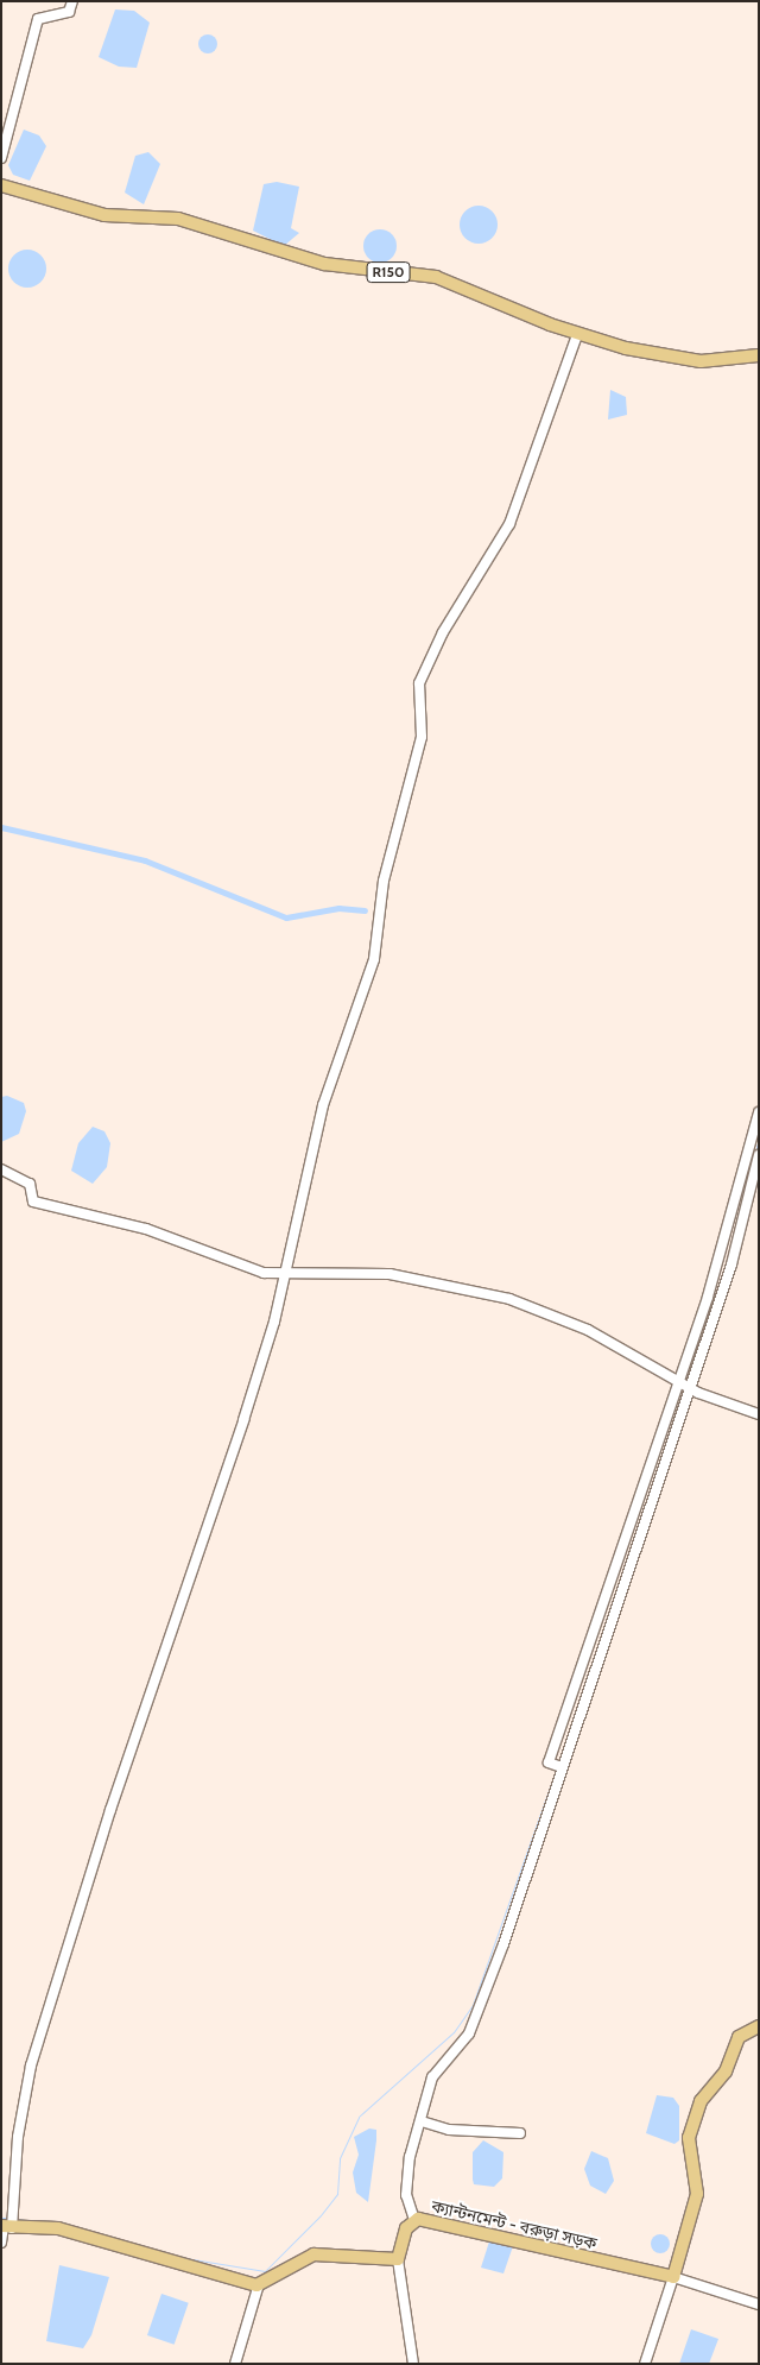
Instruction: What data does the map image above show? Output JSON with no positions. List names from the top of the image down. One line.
{"streets":{"main road":["R150","ক্যান্টনমেন্ট - বরুড়া সড়ক"]}}
